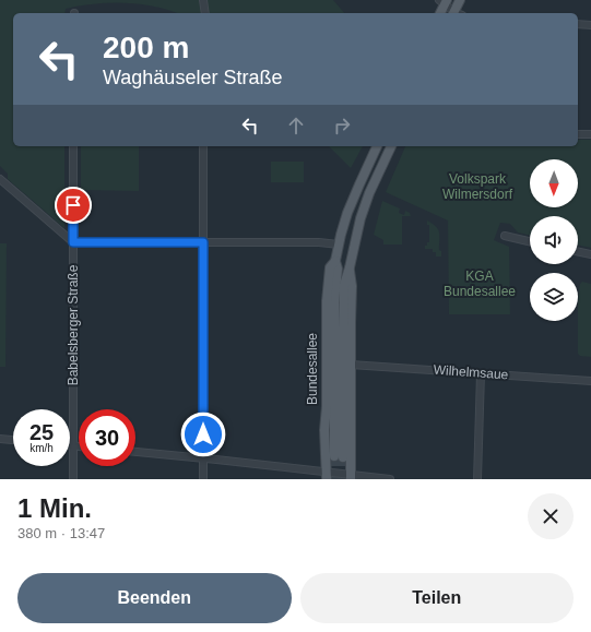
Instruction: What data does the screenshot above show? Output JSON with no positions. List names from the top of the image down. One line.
{"streets":{"main road":["Bundesallee"],"street":["Babelsberger Straße","Wilhelmsaue"]},"crossings":[["Bundesallee","Wilhelmsaue"]],"parks":["Volkspark Wilmersdorf","KGA Bundesallee"],"north":"bottom","page":{"turn":["200 m","Waghäuseler Straße"],"speed":"25 km/h","limit":"30","heading":["1 Min.","380 m · 13:47"],"buttons":["Beenden","Teilen"]}}
